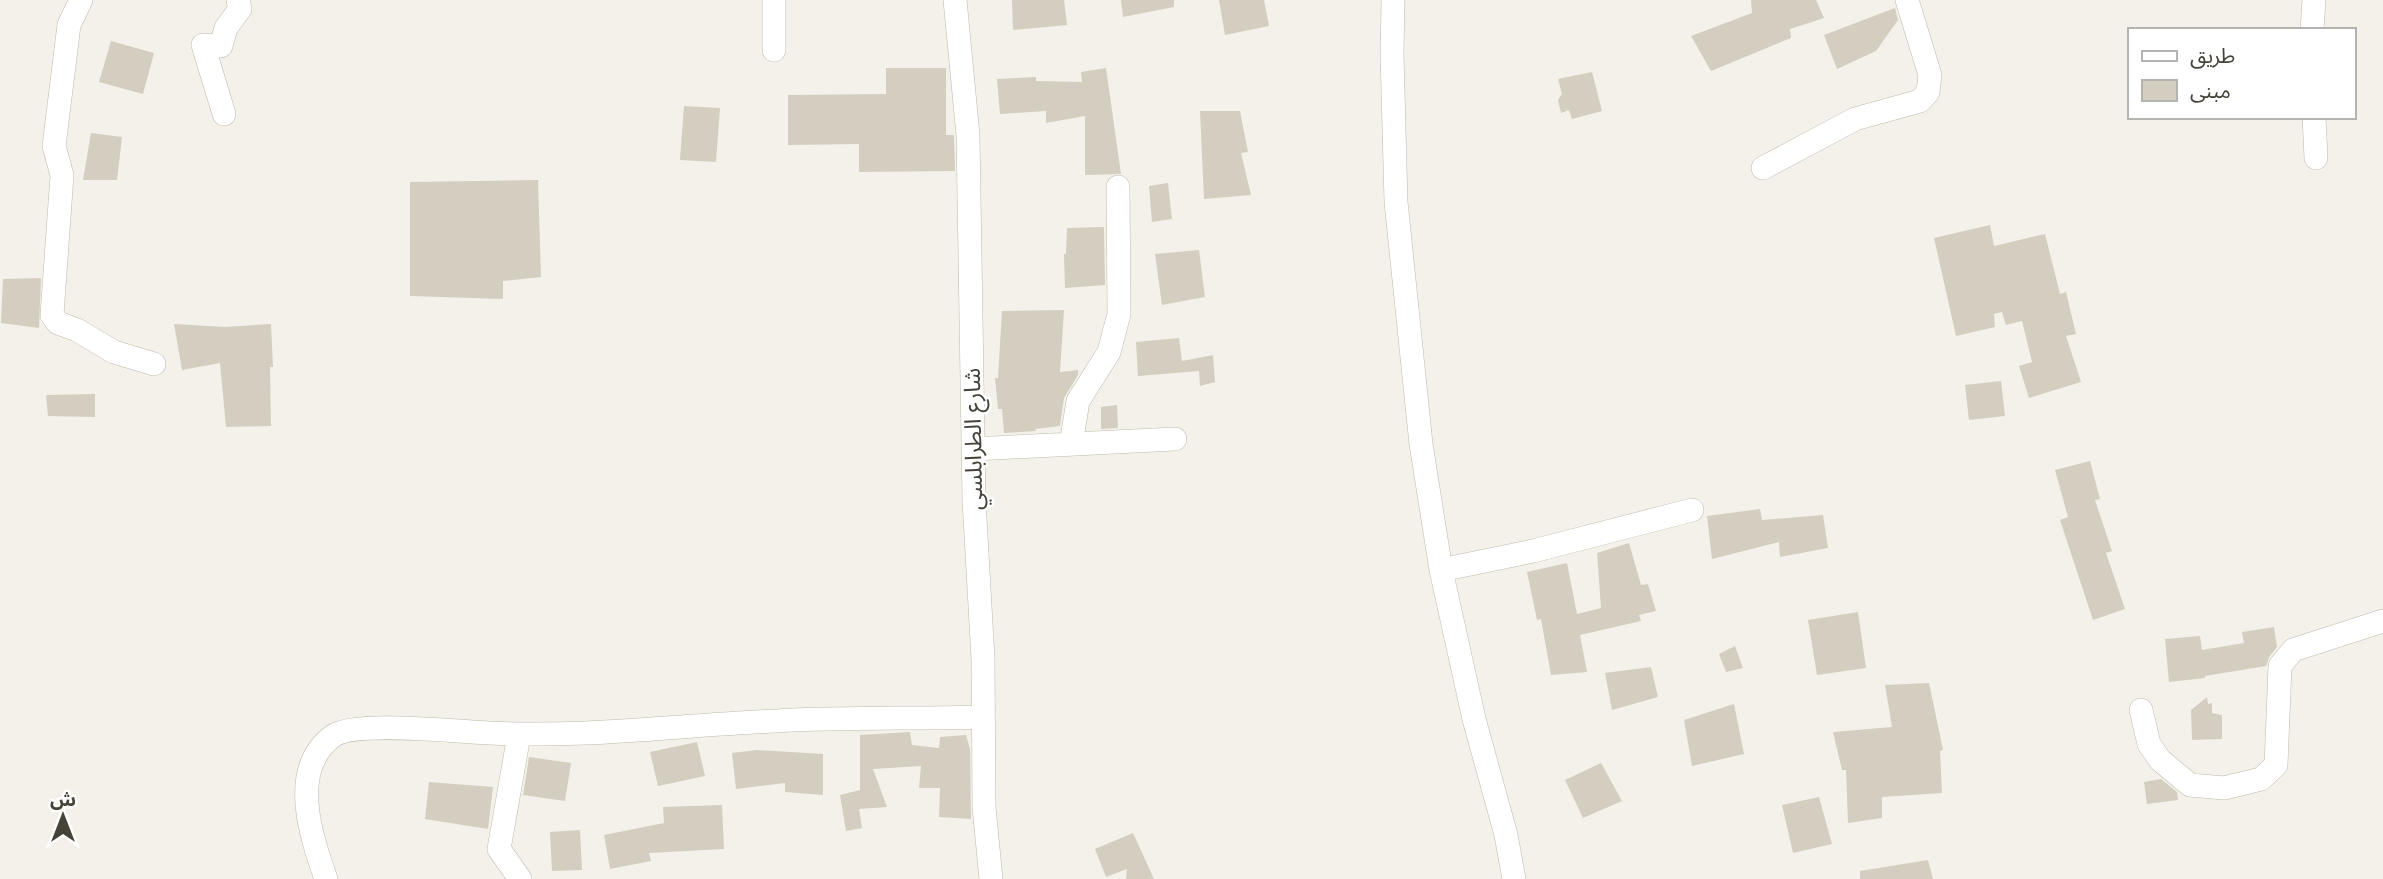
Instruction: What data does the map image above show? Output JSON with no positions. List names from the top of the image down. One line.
{"streets":{"street":["شارع الطرابلسي"]},"legend":["طريق","مبنى"],"north":"top"}
